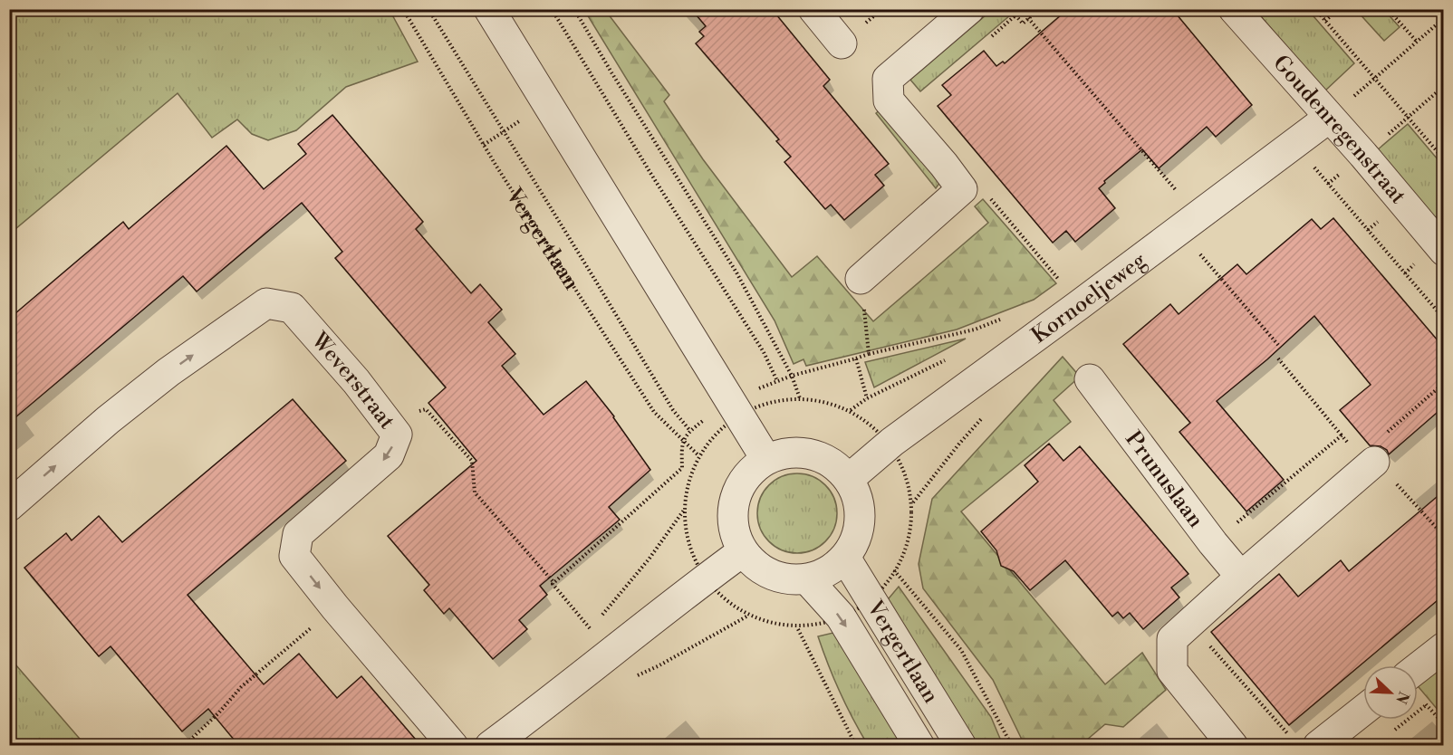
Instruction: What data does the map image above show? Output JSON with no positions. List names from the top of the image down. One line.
{"streets":{"street":["Goudenregenstraat","Vergertlaan","Kornoeljeweg","Weverstraat","Prunuslaan"]},"crossings":[["Goudenregenstraat","Kornoeljeweg"],["Vergertlaan","Kornoeljeweg"]],"north":"bottom right"}
